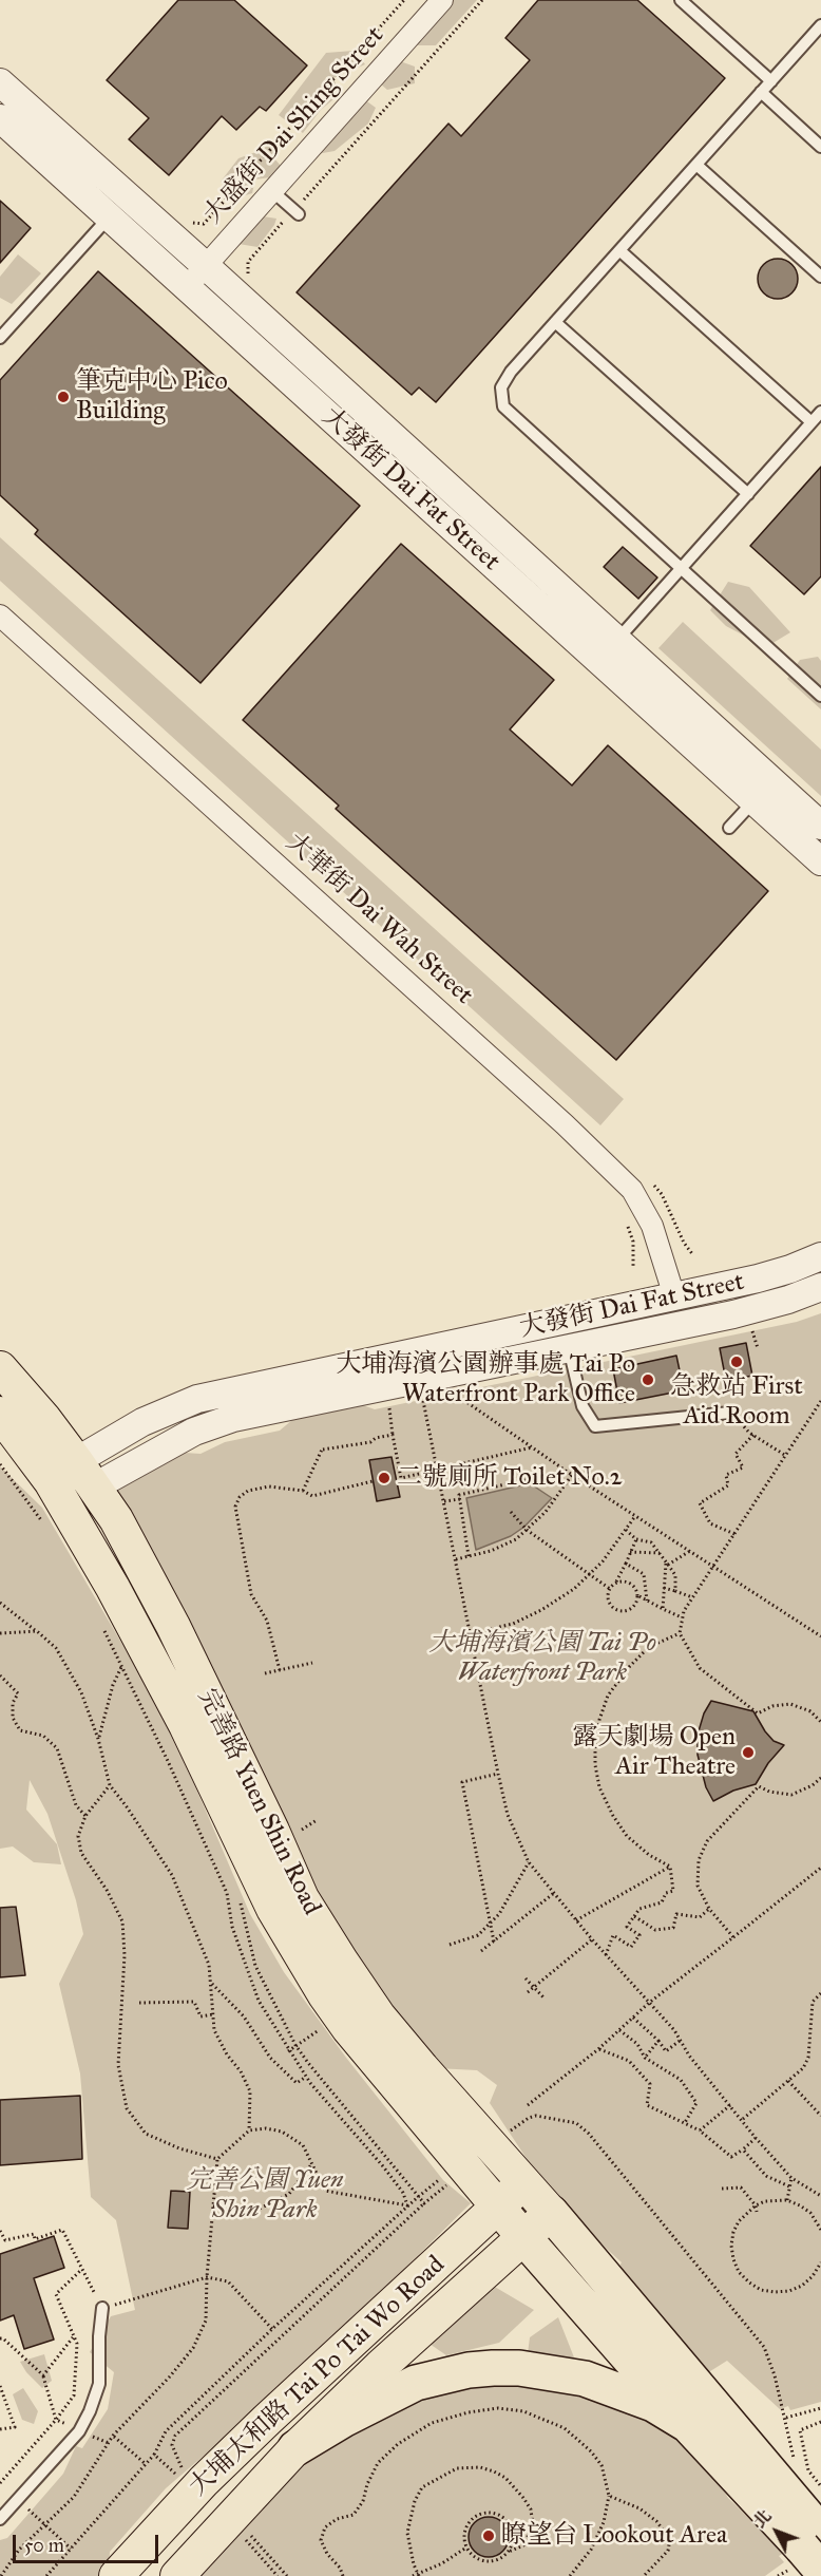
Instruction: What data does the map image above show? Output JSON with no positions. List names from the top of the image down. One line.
{"streets":{"main road":["完善路 Yuen Shin Road","大埔太和路 Tai Po Tai Wo Road"],"street":["大盛街 Dai Shing Street","大發街 Dai Fat Street","大華街 Dai Wah Street"]},"crossings":[["大盛街 Dai Shing Street","大發街 Dai Fat Street"],["大發街 Dai Fat Street","大華街 Dai Wah Street"],["大發街 Dai Fat Street","完善路 Yuen Shin Road"],["完善路 Yuen Shin Road","大埔太和路 Tai Po Tai Wo Road"]],"parks":["大埔海濱公園 Tai Po Waterfront Park","完善公園 Yuen Shin Park"],"places":["筆克中心 Pico Building","急救站 First Aid Room","大埔海濱公園辦事處 Tai Po Waterfront Park Office","二號廁所 Toilet No.2","露天劇場 Open Air Theatre","瞭望台 Lookout Area"],"scale_bar":"50 m","north":"top left"}
